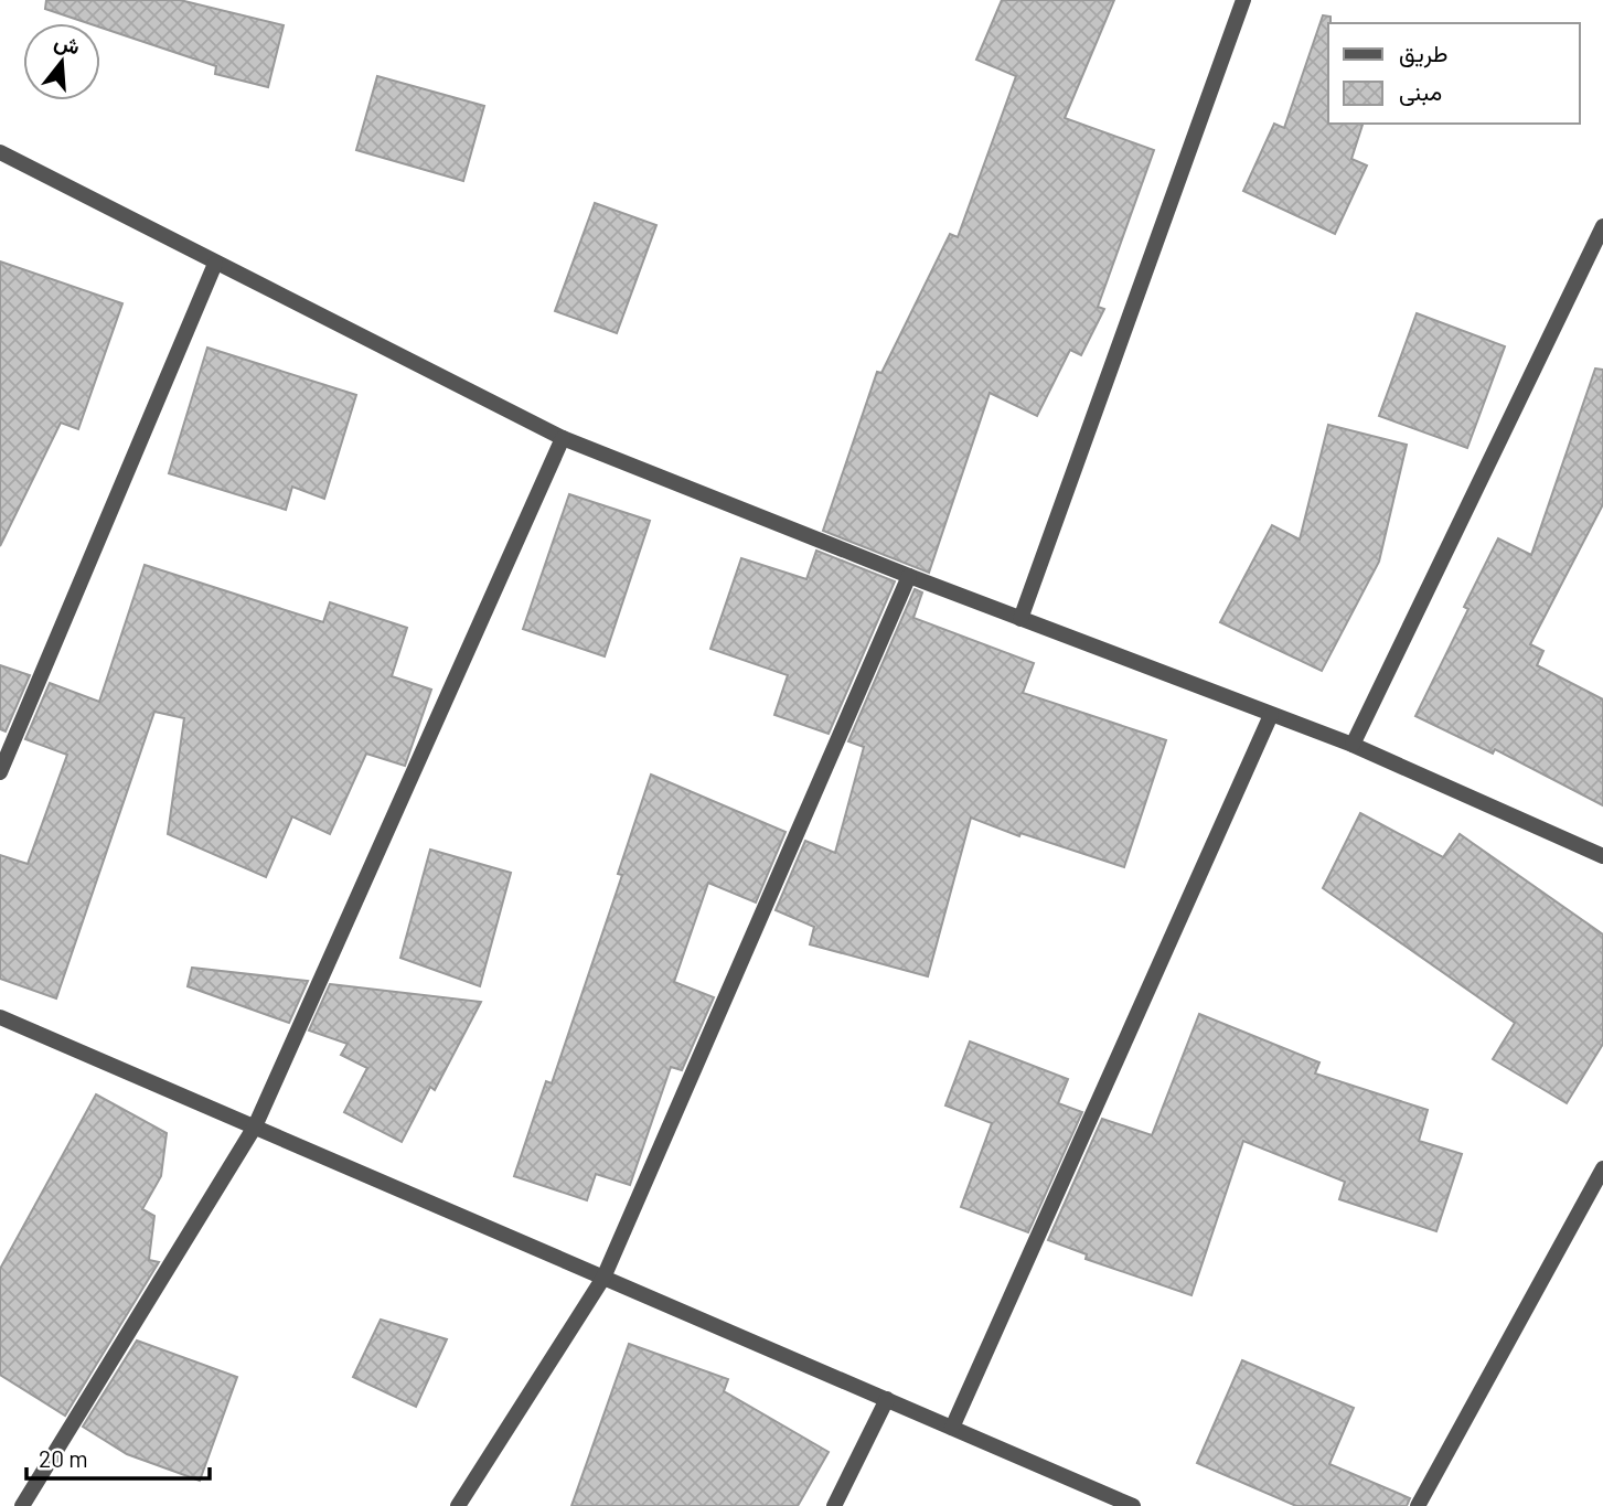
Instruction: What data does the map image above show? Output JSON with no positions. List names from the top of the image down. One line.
{"legend":["طريق","مبنى"],"scale_bar":"20 m","north":"top"}
